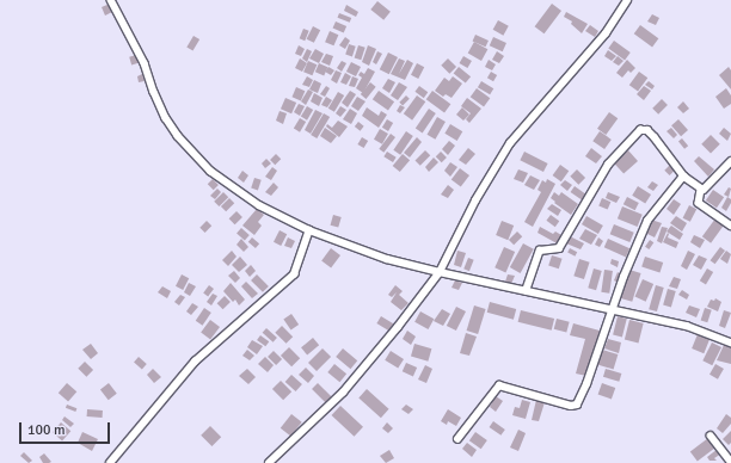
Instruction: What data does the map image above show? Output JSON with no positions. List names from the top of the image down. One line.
{"scale_bar":"100 m"}
